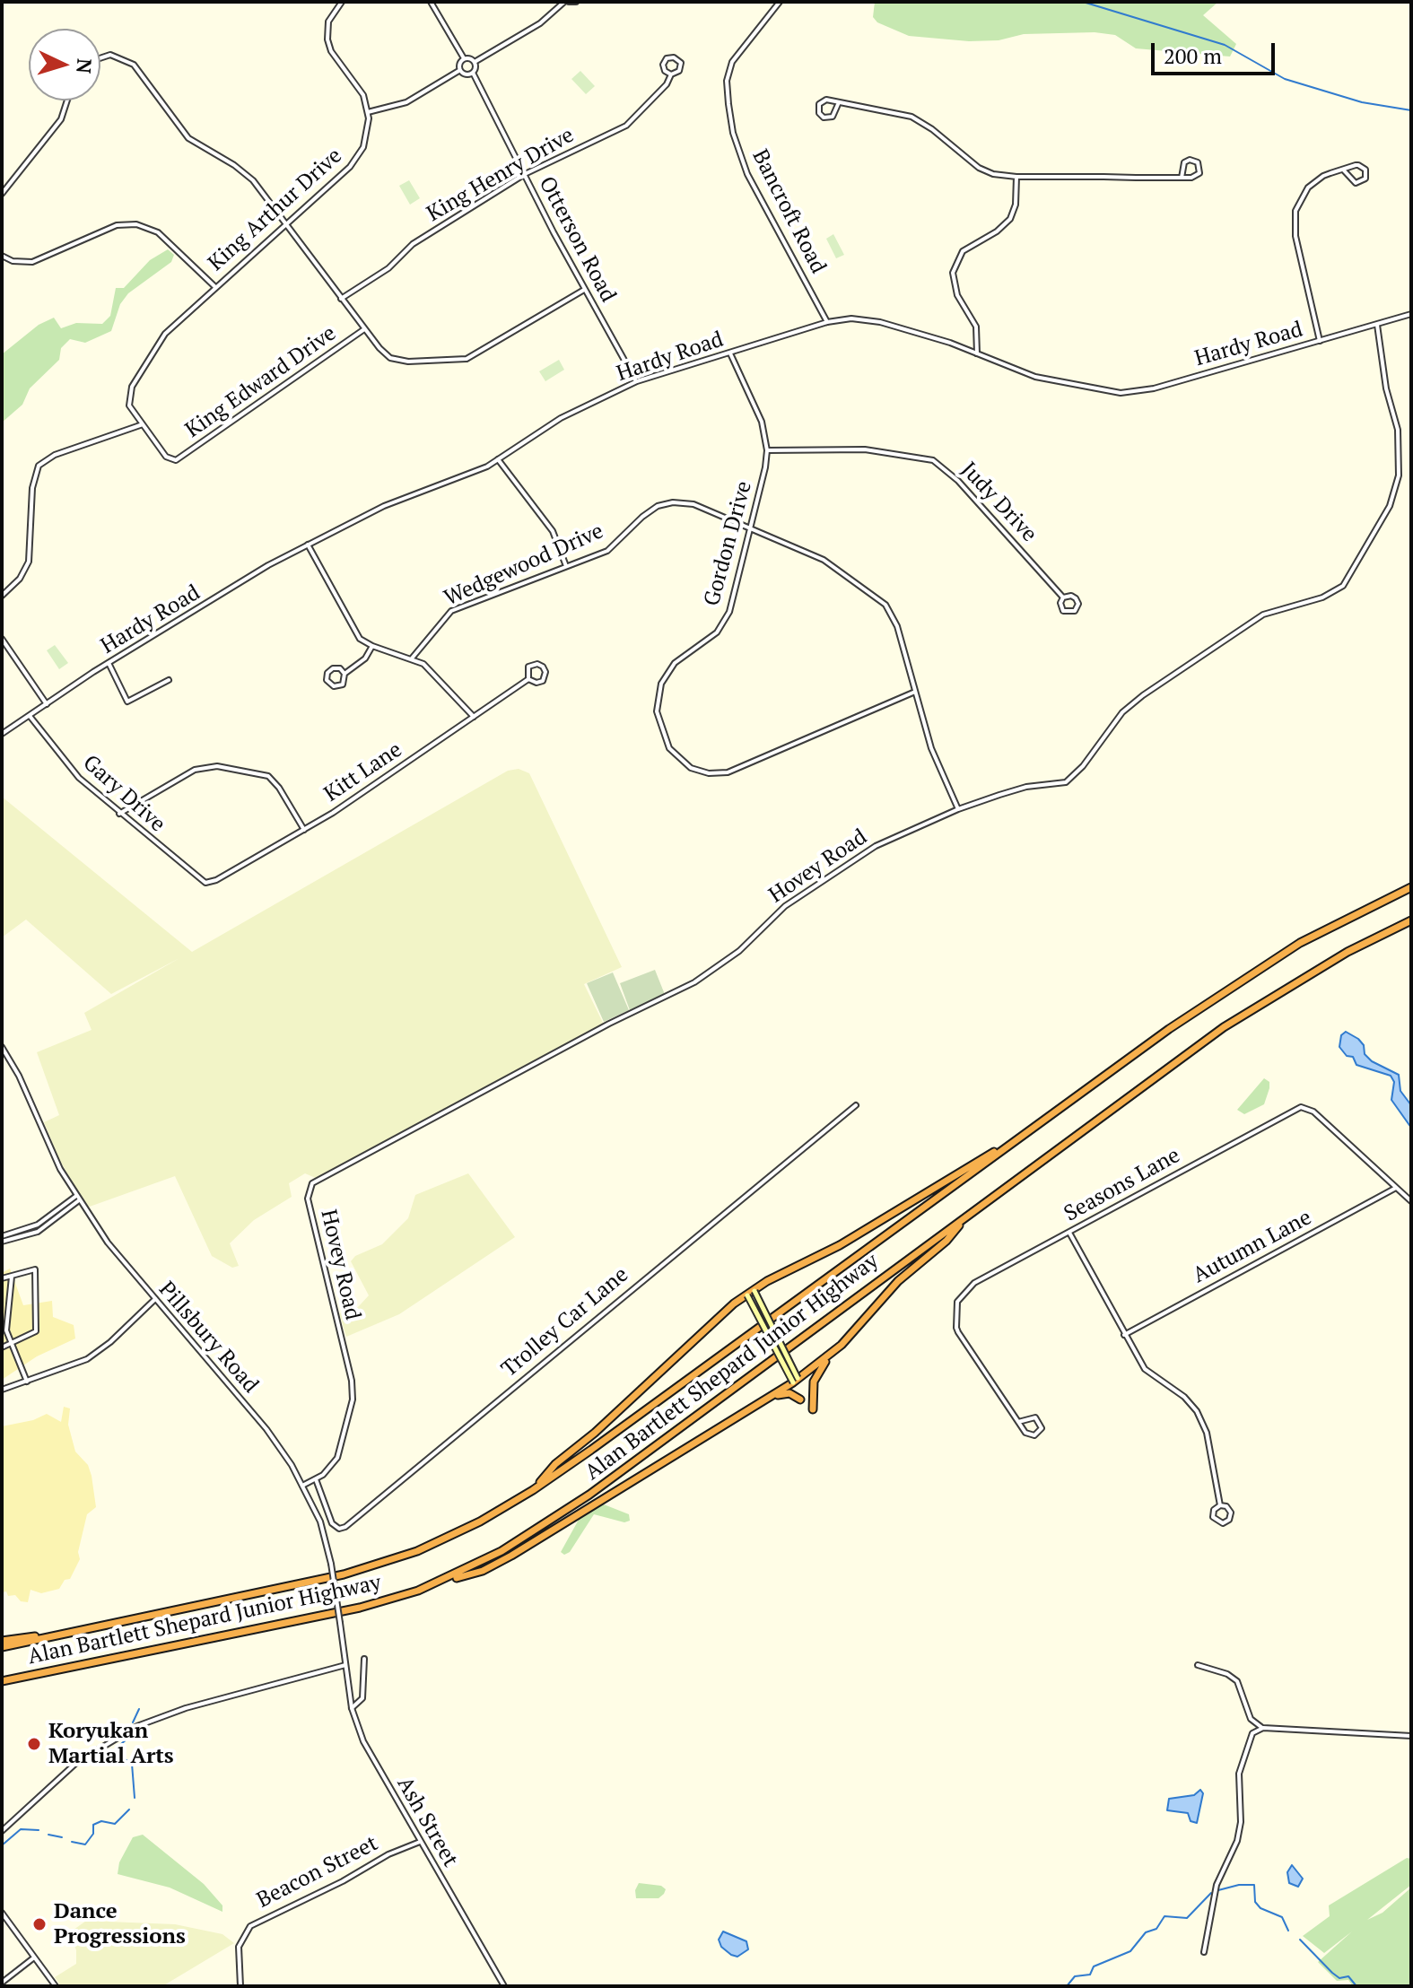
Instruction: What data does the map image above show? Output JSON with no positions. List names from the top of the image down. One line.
{"streets":{"highway":["Alan Bartlett Shepard Junior Highway"],"street":["King Henry Drive","King Arthur Drive","Bancroft Road","Otterson Road","Hardy Road","King Edward Drive","Judy Drive","Gordon Drive","Wedgewood Drive","Kitt Lane","Gary Drive","Hovey Road","Seasons Lane","Autumn Lane","Trolley Car Lane","Pillsbury Road","Ash Street","Beacon Street"]},"crossings":[["King Henry Drive","Otterson Road"],["King Arthur Drive","King Edward Drive"],["Bancroft Road","Hardy Road"],["Otterson Road","Hardy Road"],["Hardy Road","Gordon Drive"],["Hardy Road","Gary Drive"],["Hardy Road","Hovey Road"],["Judy Drive","Gordon Drive"],["Gordon Drive","Wedgewood Drive"],["Wedgewood Drive","Hovey Road"],["Kitt Lane","Gary Drive"],["Hovey Road","Trolley Car Lane"],["Hovey Road","Pillsbury Road"],["Seasons Lane","Autumn Lane"],["Pillsbury Road","Ash Street"],["Ash Street","Beacon Street"]],"places":["Koryukan Martial Arts","Dance Progressions"],"scale_bar":"200 m","north":"right"}
